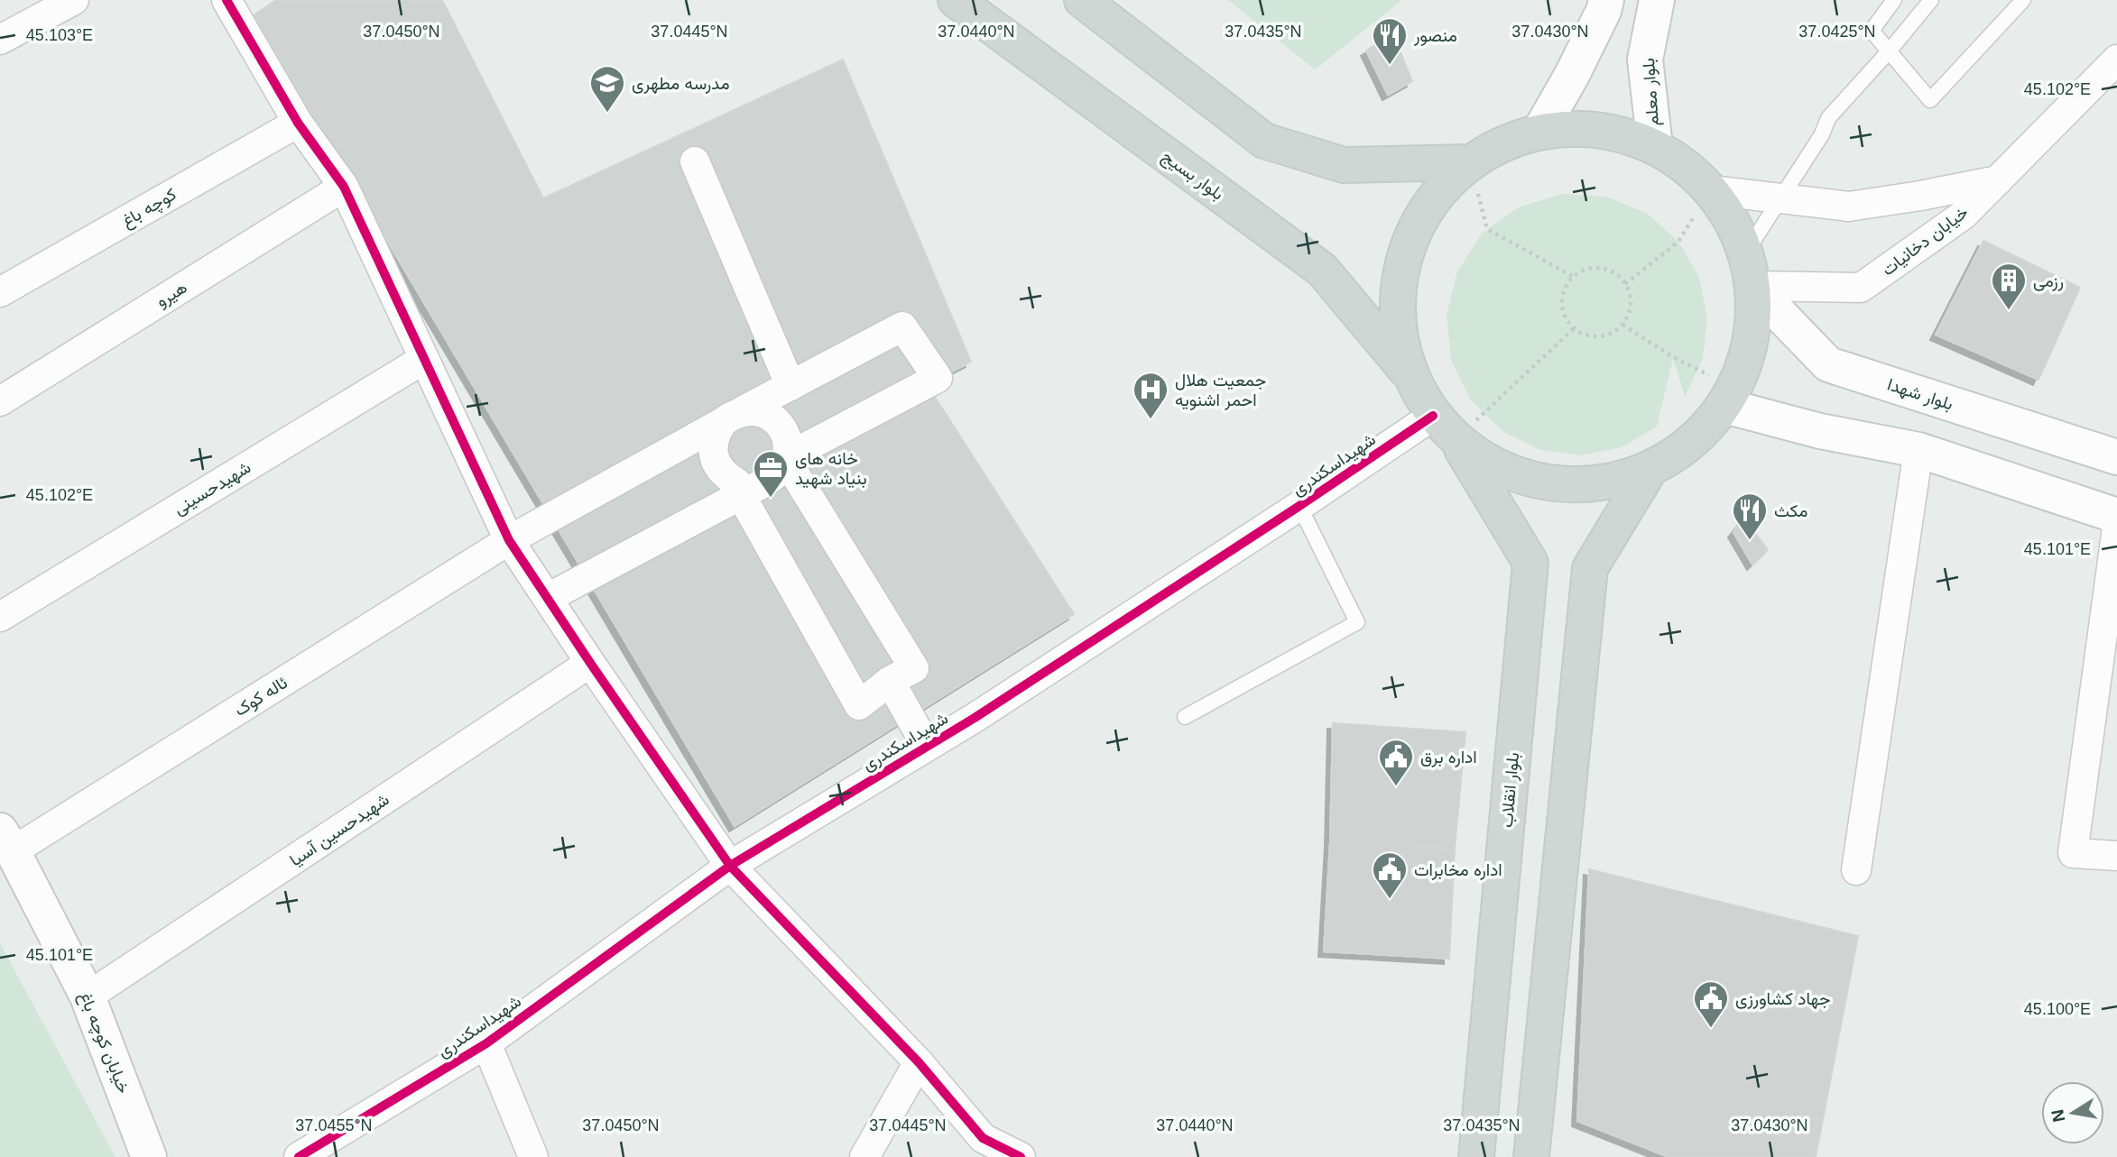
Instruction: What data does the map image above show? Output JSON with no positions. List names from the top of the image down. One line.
{"streets":{"main road":["بلوار معلم","بلوار بسیج","بلوار شهدا","بلوار انقلاب","خیابان کوچه باغ"],"street":["کوچه باغ","خیابان دخانیات","هیرو","شهیداسکندری","شهیدحسینی","ئاله کوک","شهیدحسین آسیا"]},"crossings":[["خیابان دخانیات","بلوار شهدا"],["ئاله کوک","خیابان کوچه باغ"],["شهیدحسین آسیا","خیابان کوچه باغ"]],"places":{"restaurant":["منصور","مکث"],"school or university":["مدرسه مطهری"],"building":["رزمی"],"hospital":["جمعیت هلال احمر اشنویه"],"office":["خانه های بنیاد شهید"],"public building":["اداره برق","اداره مخابرات","جهاد کشاورزی"]},"north":"left","coordinates":["37.0450°N","37.0445°N","37.0440°N","37.0435°N","37.0430°N","37.0425°N","45.103°E","45.102°E","45.101°E","45.100°E","37.0455°N"]}
